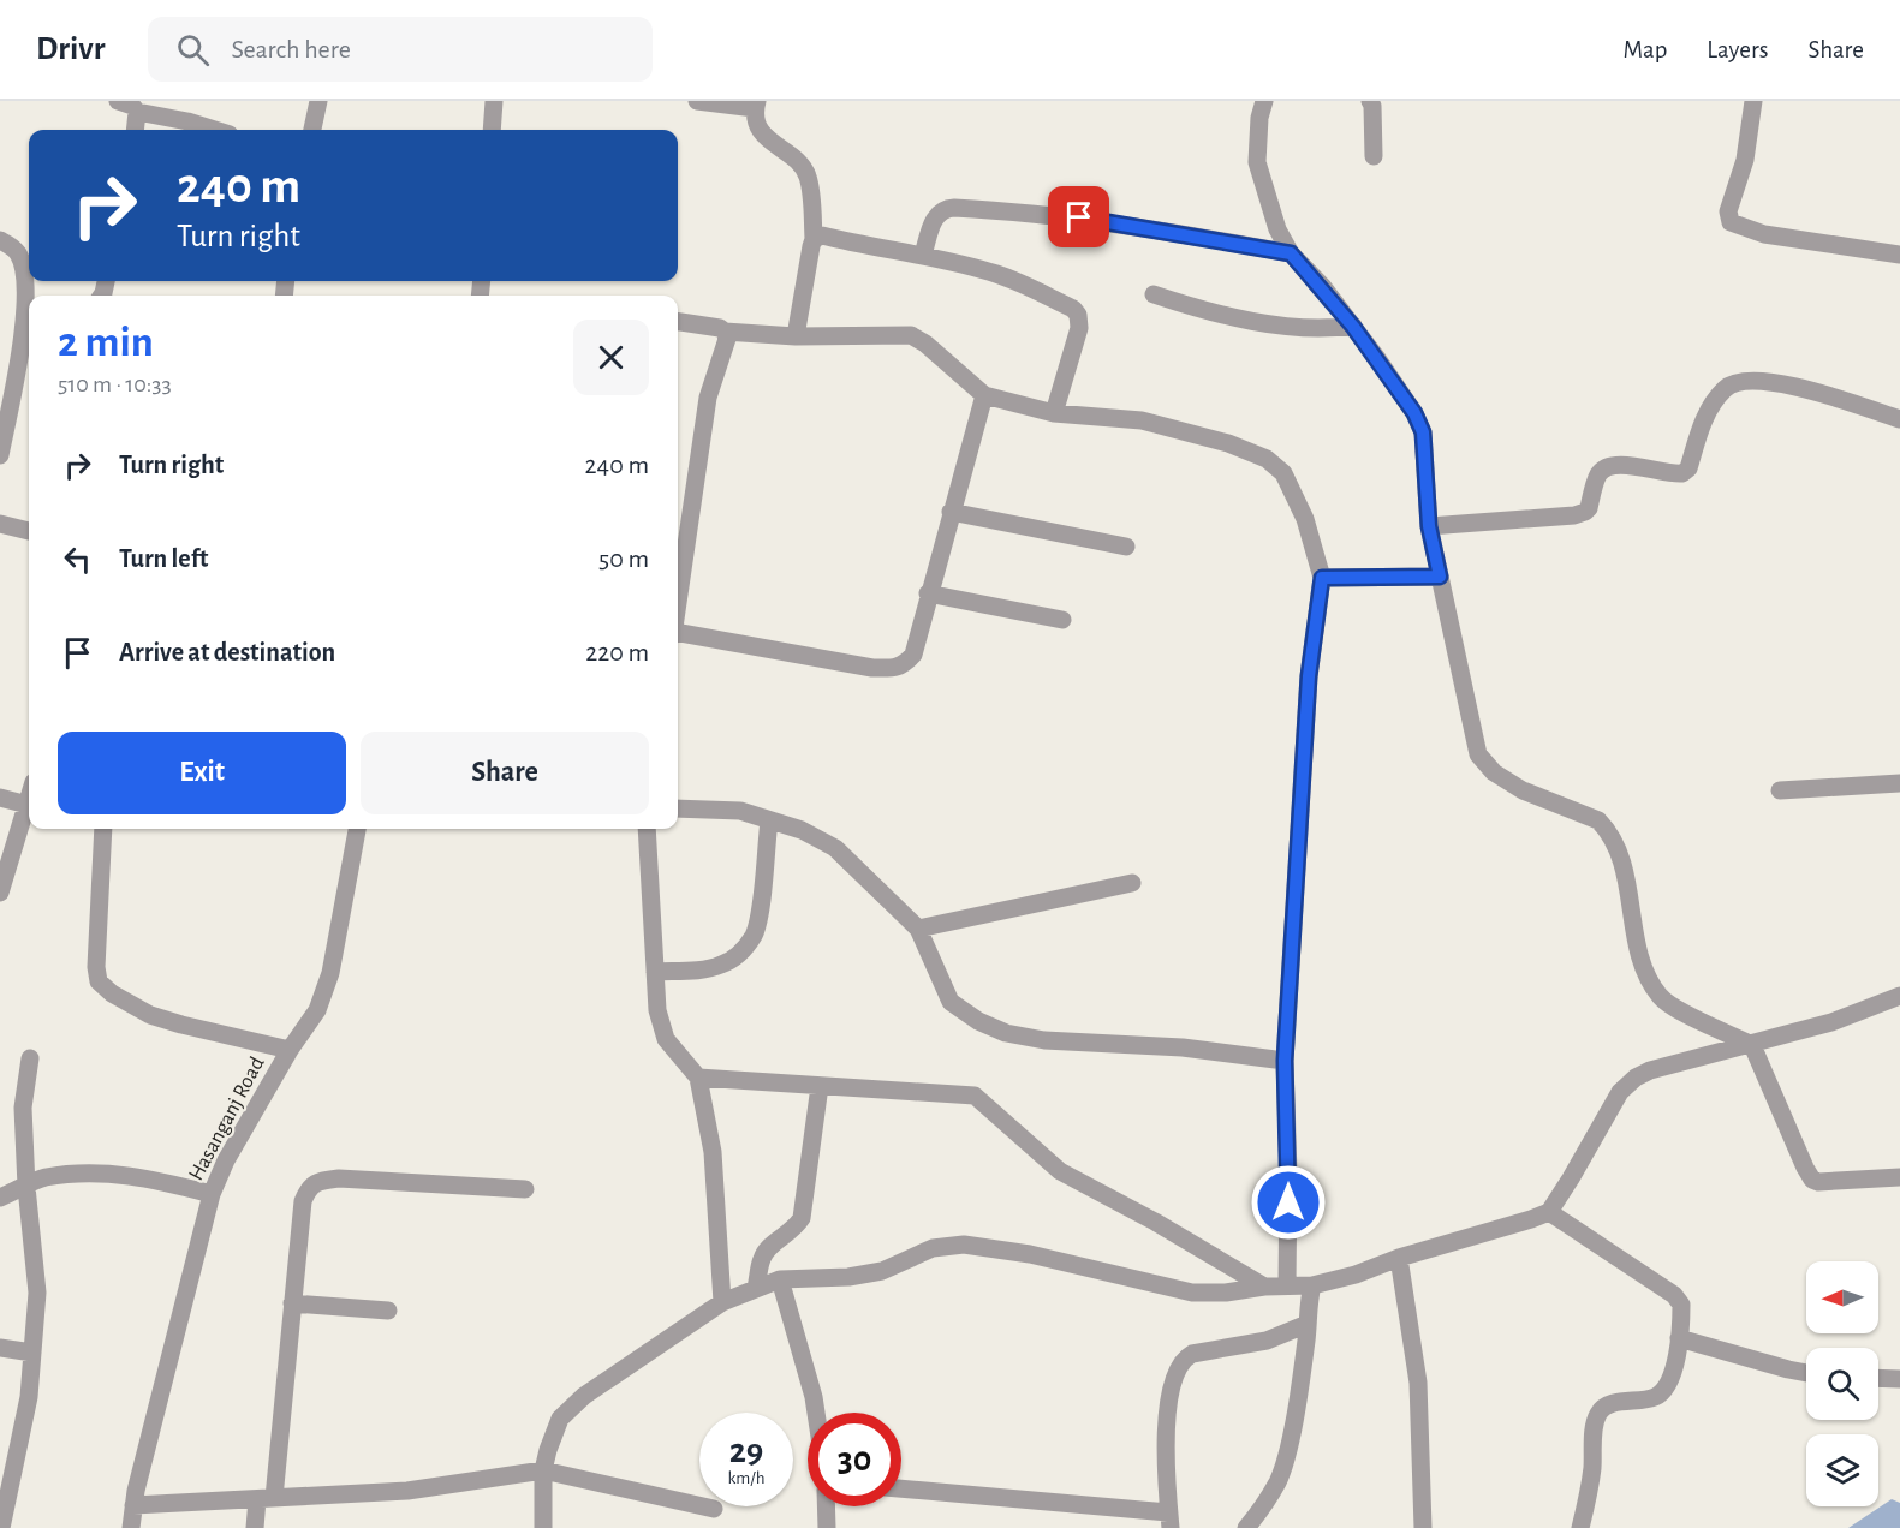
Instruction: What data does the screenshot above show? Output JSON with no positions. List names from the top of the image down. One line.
{"streets":{"street":["Hasanganj Road"]},"north":"left","page":{"header":"Drivr","search":"Search here","nav":["Map","Layers","Share"],"turn":["240 m","Turn right"],"heading":["2 min","510 m · 10:33"],"list":[{"name":"Turn right","value":"240 m"},{"name":"Turn left","value":"50 m"},{"name":"Arrive at destination","value":"220 m"}],"buttons":["Exit","Share"],"speed":"29 km/h","limit":"30"}}
